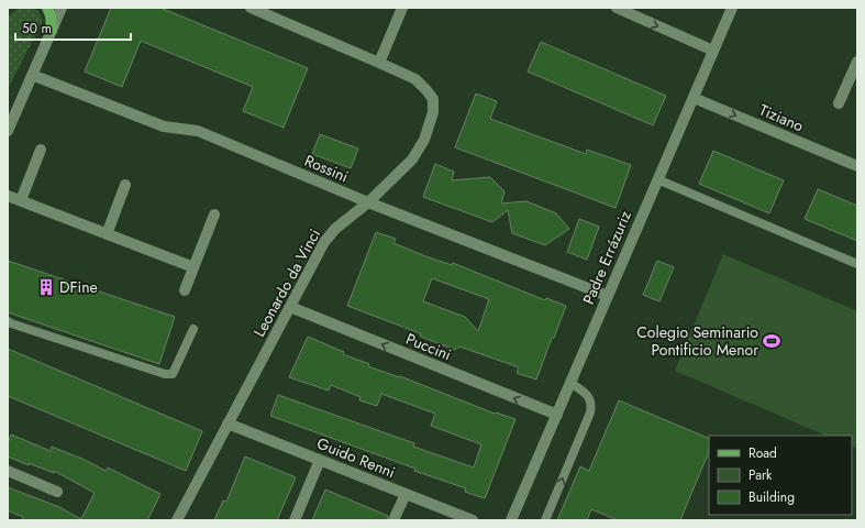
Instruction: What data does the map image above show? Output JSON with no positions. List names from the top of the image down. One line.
{"streets":{"street":["Tiziano","Rossini","Padre Errázuriz","Leonardo da Vinci","Puccini","Guido Renni"]},"crossings":[["Tiziano","Padre Errázuriz"],["Rossini","Padre Errázuriz"],["Rossini","Leonardo da Vinci"],["Padre Errázuriz","Puccini"],["Leonardo da Vinci","Puccini"],["Leonardo da Vinci","Guido Renni"]],"one_way":["Tiziano","Puccini"],"places":{"building":["DFine"],"sports":["Colegio Seminario Pontificio Menor"]},"legend":["Road","Park","Building"],"scale_bar":"50 m"}
